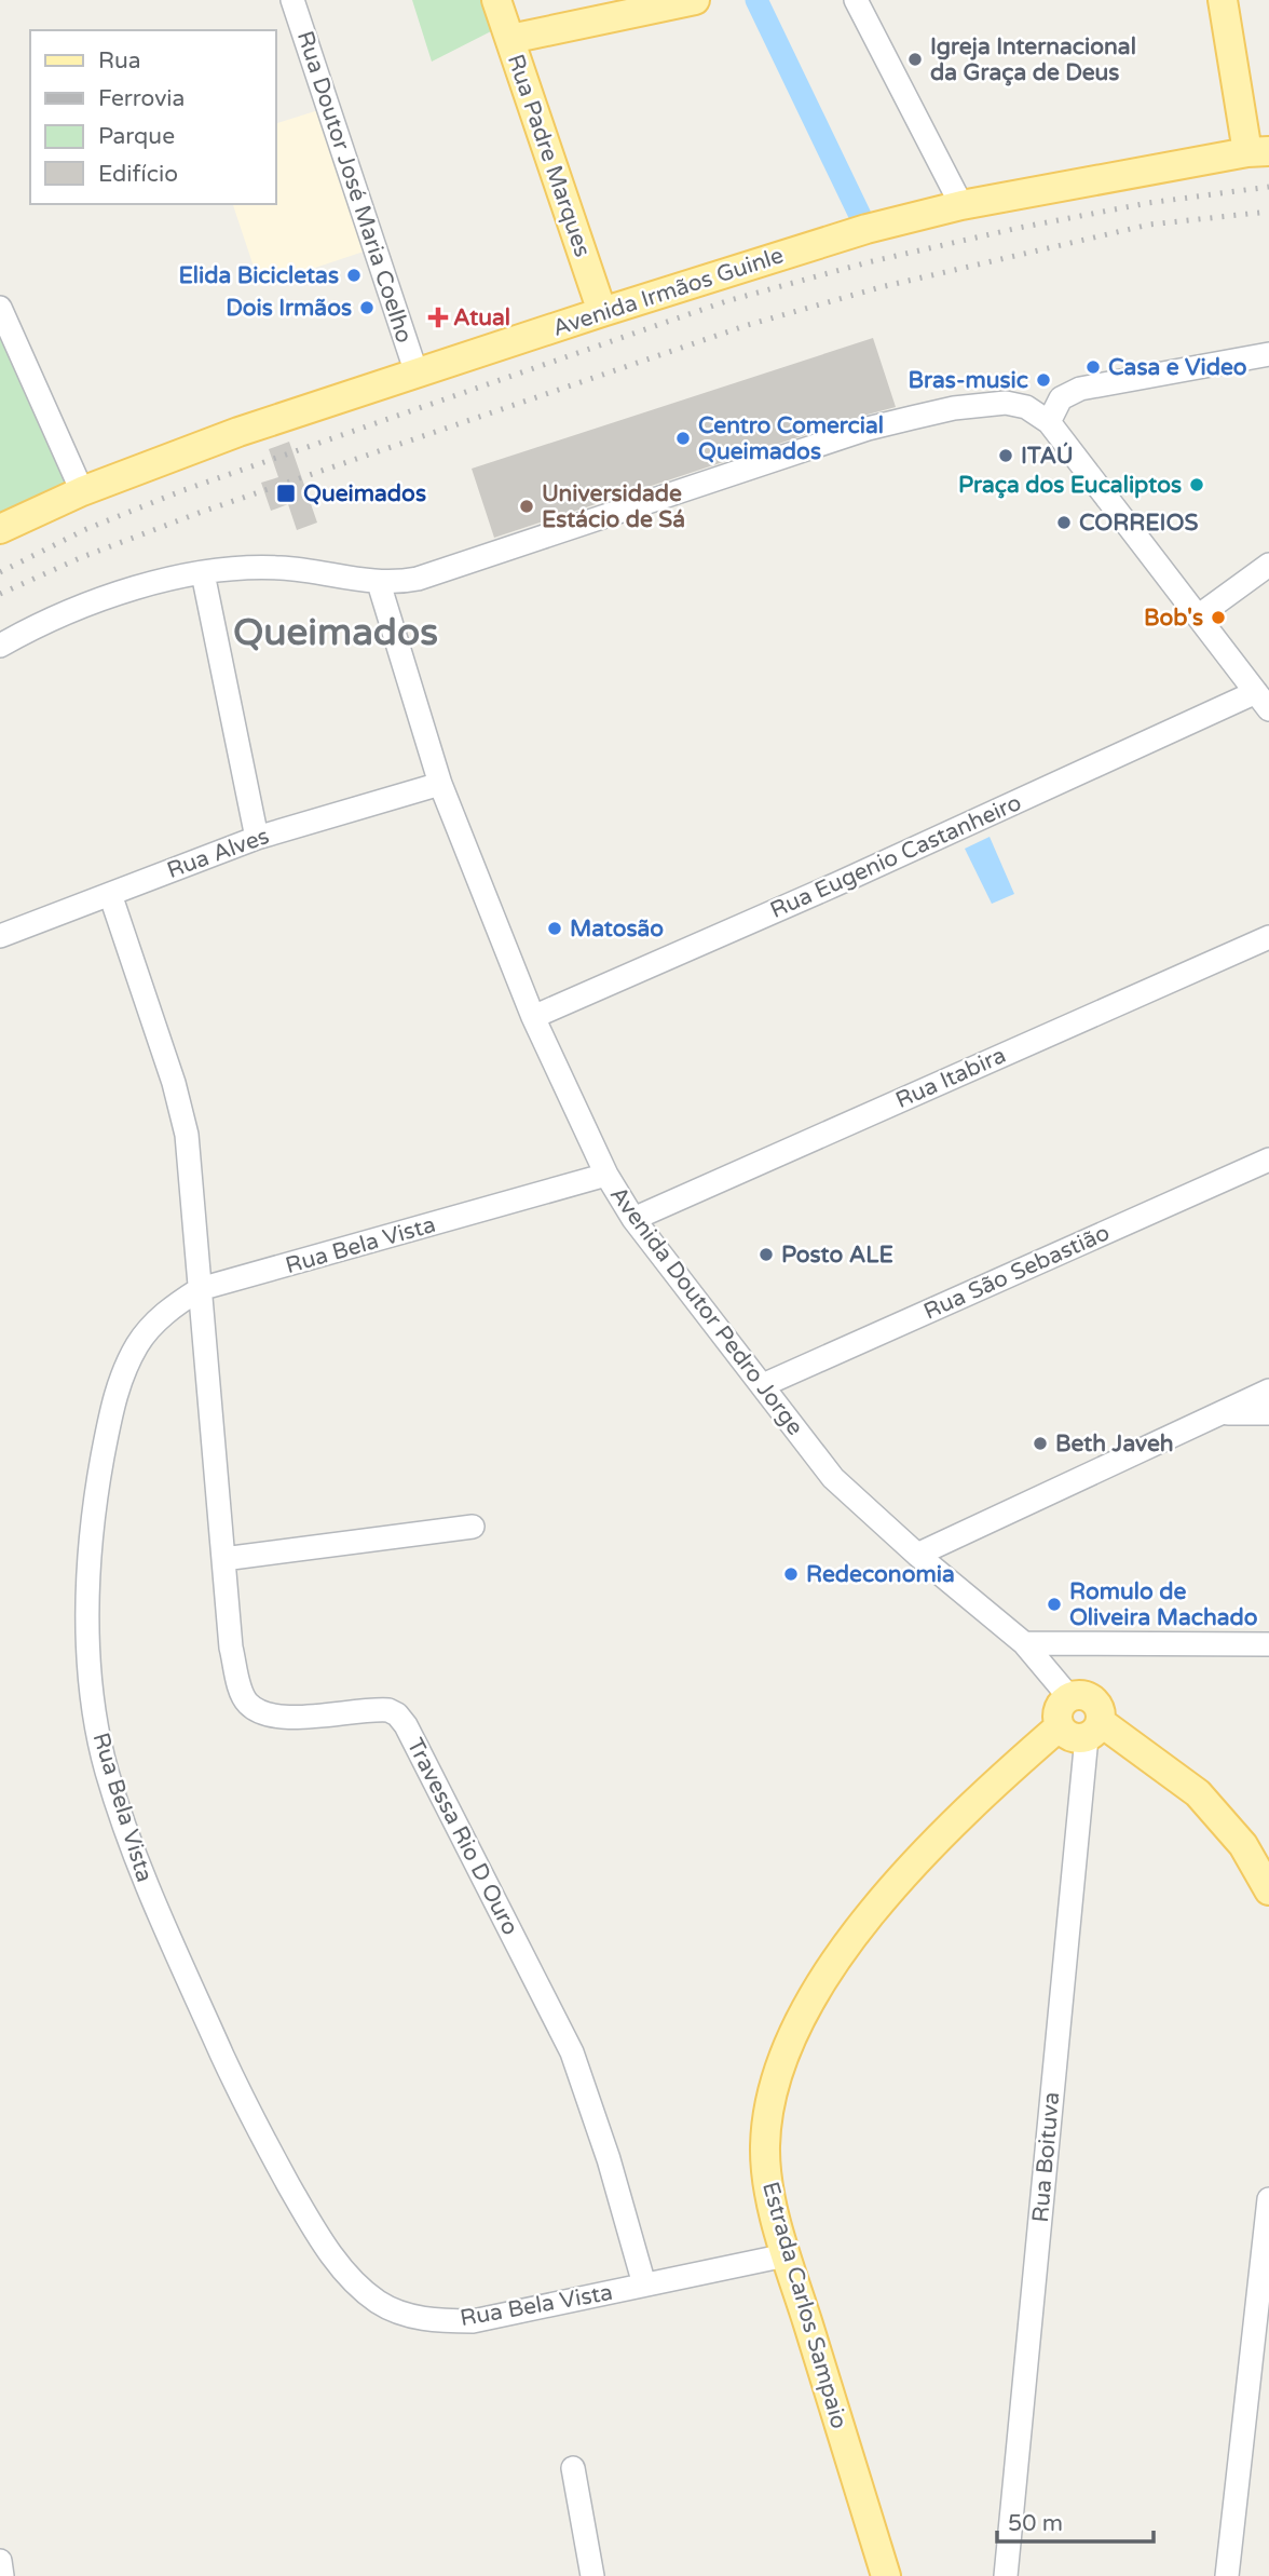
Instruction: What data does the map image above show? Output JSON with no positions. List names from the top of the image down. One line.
{"streets":{"main road":["Rua Padre Marques","Avenida Irmãos Guinle","Estrada Carlos Sampaio"],"street":["Rua Doutor José Maria Coelho","Rua Alves","Rua Eugenio Castanheiro","Rua Itabira","Rua Bela Vista","Rua São Sebastião","Avenida Doutor Pedro Jorge","Travessa Rio D Ouro","Rua Boituva"]},"crossings":[["Rua Padre Marques","Avenida Irmãos Guinle"],["Rua Doutor José Maria Coelho","Avenida Irmãos Guinle"],["Rua Alves","Avenida Doutor Pedro Jorge"],["Rua Alves","Travessa Rio D Ouro"],["Rua Eugenio Castanheiro","Avenida Doutor Pedro Jorge"],["Rua Itabira","Avenida Doutor Pedro Jorge"],["Rua Bela Vista","Avenida Doutor Pedro Jorge"],["Rua Bela Vista","Travessa Rio D Ouro"],["Rua Bela Vista","Estrada Carlos Sampaio"],["Rua São Sebastião","Avenida Doutor Pedro Jorge"],["Avenida Doutor Pedro Jorge","Rua Boituva"],["Avenida Doutor Pedro Jorge","Estrada Carlos Sampaio"],["Rua Boituva","Estrada Carlos Sampaio"]],"districts":["Queimados"],"places":{"other":["Igreja Internacional da Graça de Deus","Elida Bicicletas","Dois Irmãos","Casa e Video","Bras-music","Centro Comercial Queimados","ITAÚ","Praça dos Eucaliptos","Universidade Estácio de Sá","CORREIOS","Bob's","Matosão","Posto ALE","Beth Javeh","Redeconomia","Romulo de Oliveira Machado"],"health":["Atual"],"transit":["Queimados"]},"legend":["Rua","Ferrovia","Parque","Edifício"],"scale_bar":"50 m"}
